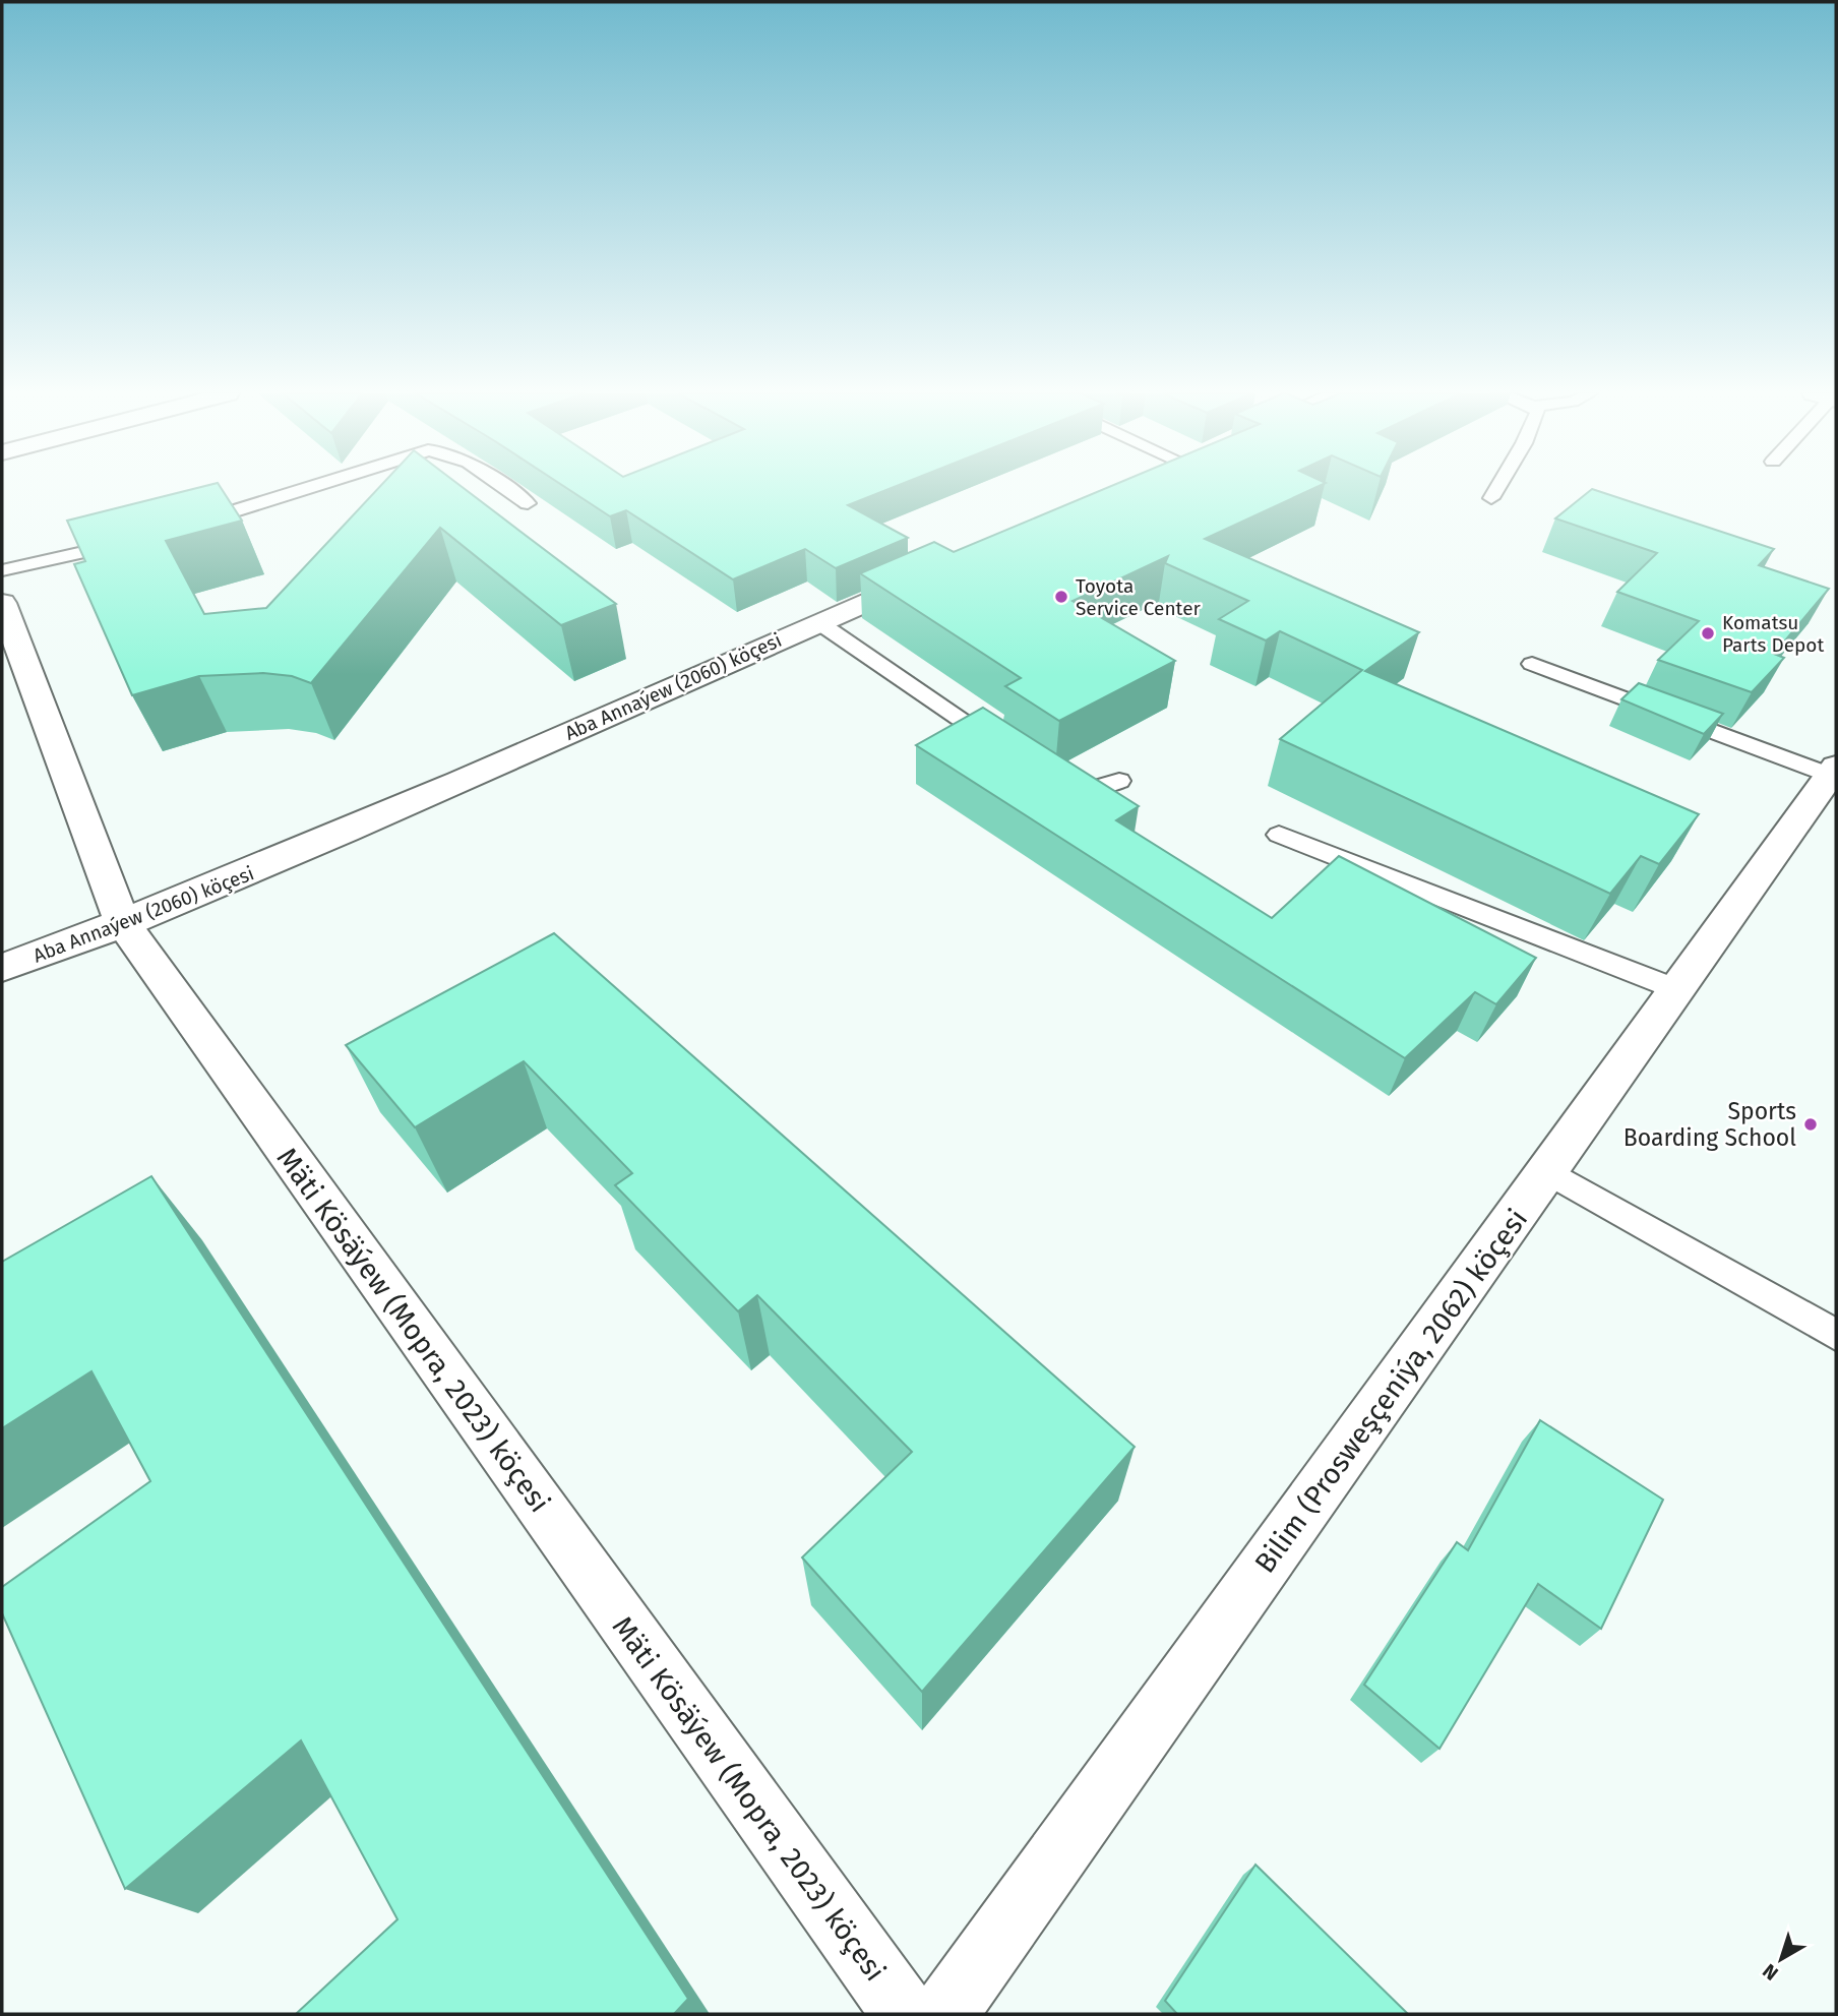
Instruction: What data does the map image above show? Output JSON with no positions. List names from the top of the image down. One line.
{"streets":{"street":["Aba Annaýew (2060) köçesi","Mäti Kösäýew (Mopra, 2023) köçesi","Bilim (Prosweşçeniýa, 2062) köçesi"]},"crossings":[["Aba Annaýew (2060) köçesi","Mäti Kösäýew (Mopra, 2023) köçesi"]],"places":["Toyota Service Center","Komatsu Parts Depot","Sports Boarding School"],"north":"bottom left"}
